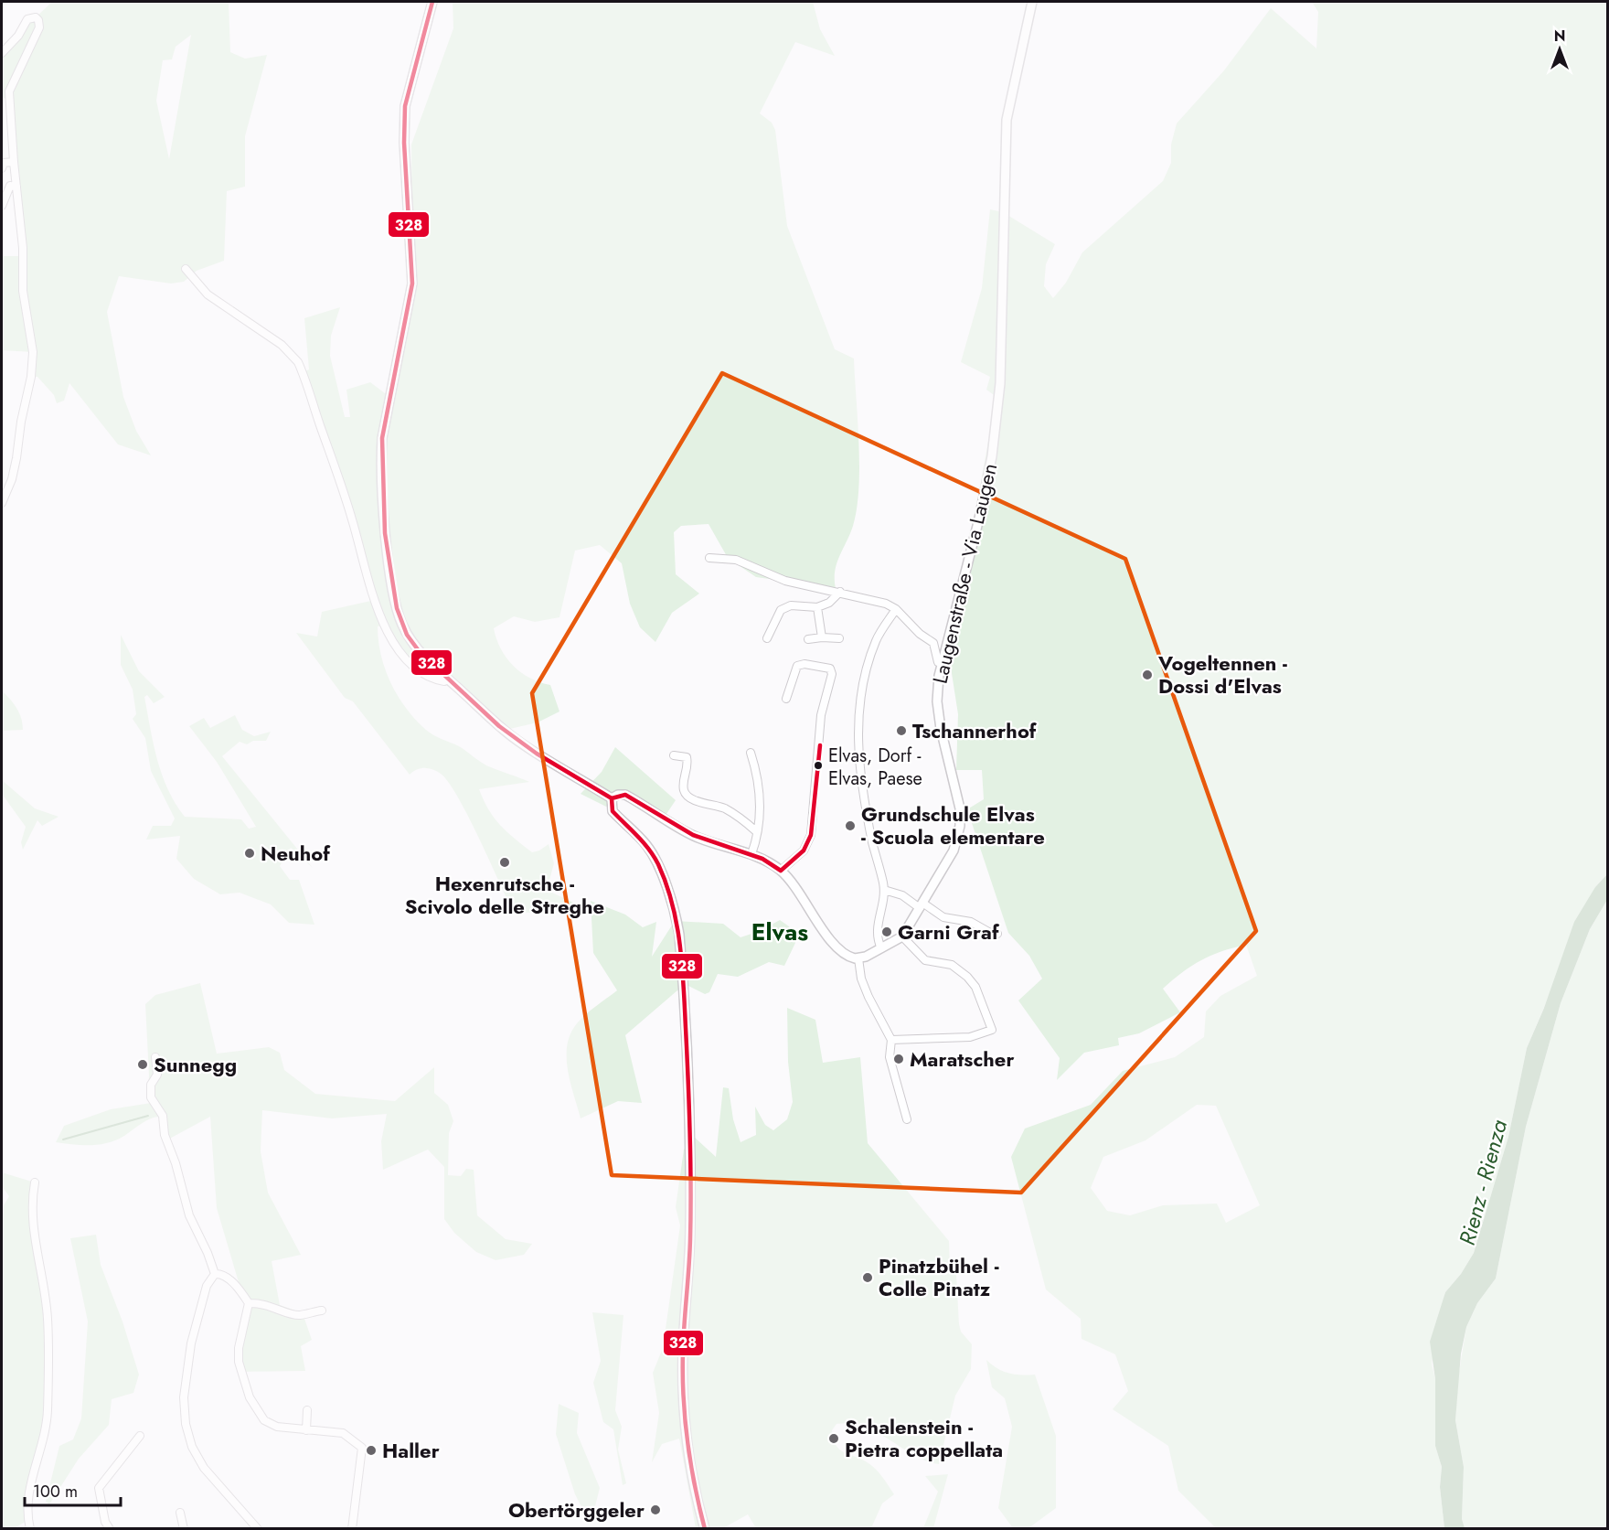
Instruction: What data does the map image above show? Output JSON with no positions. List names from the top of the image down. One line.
{"streets":{"street":["Laugenstraße - Via Laugen"]},"districts":["Elvas"],"water":["Rienz - Rienza"],"places":["Vogeltennen - Dossi d'Elvas","Tschannerhof","Elvas, Dorf - Elvas, Paese","Grundschule Elvas - Scuola elementare","Neuhof","Hexenrutsche - Scivolo delle Streghe","Garni Graf","Maratscher","Sunnegg","Pinatzbühel - Colle Pinatz","Schalenstein - Pietra coppellata","Haller","Obertörggeler"],"lines":["transit line 328"],"scale_bar":"100 m","north":"top"}
